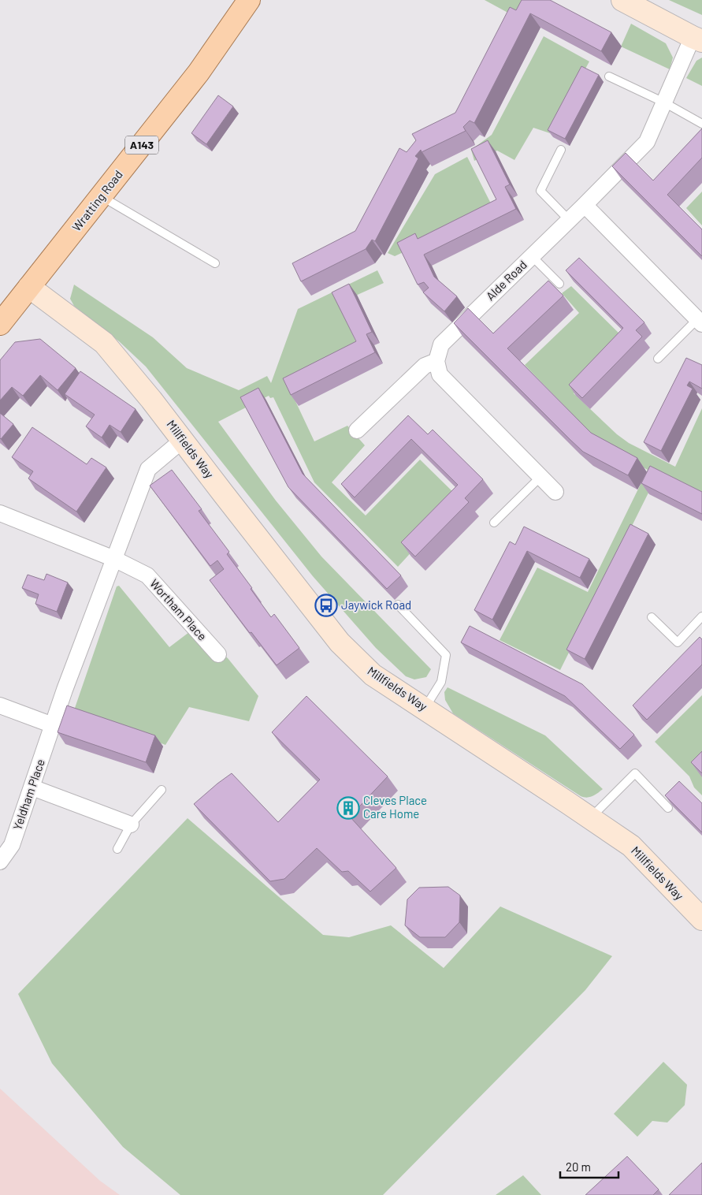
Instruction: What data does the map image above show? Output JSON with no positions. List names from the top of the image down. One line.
{"streets":{"main road":["A143","Wratting Road"],"street":["Alde Road","Millfields Way","Wortham Place","Yeldham Place"]},"crossings":[["Wratting Road","Millfields Way"]],"places":{"bus stop":["Jaywick Road"],"building":["Cleves Place Care Home"]},"scale_bar":"20 m"}
